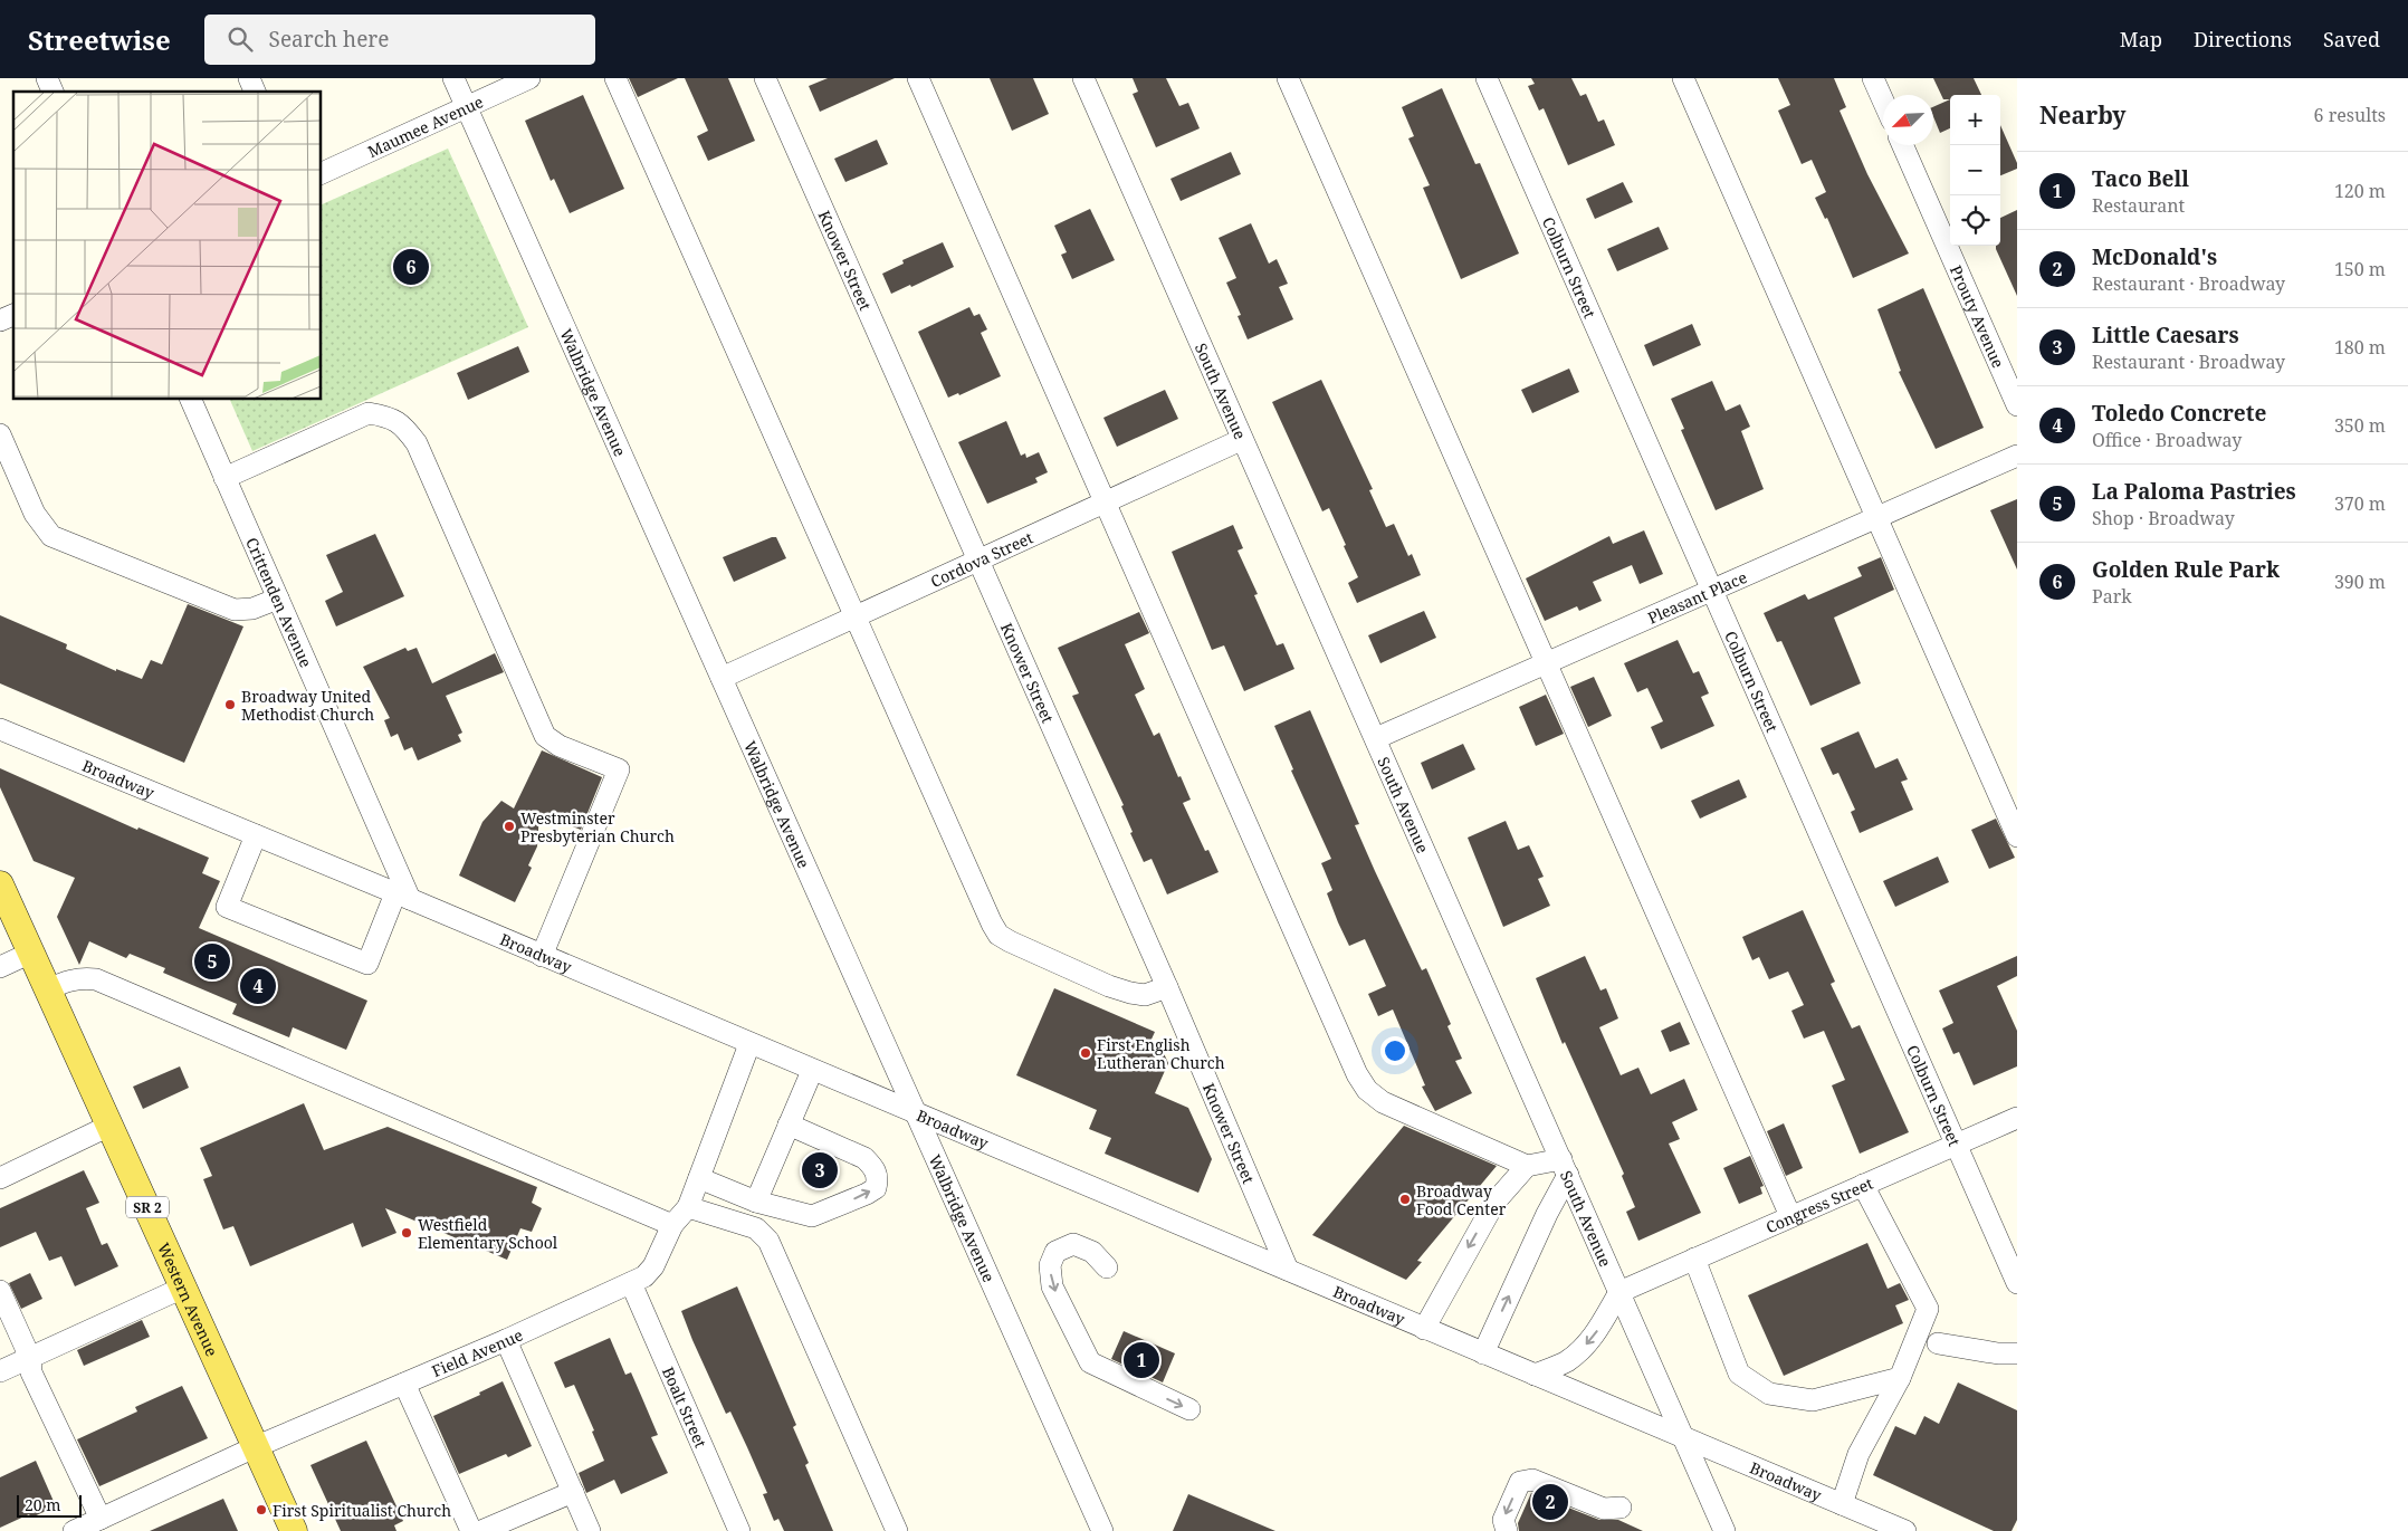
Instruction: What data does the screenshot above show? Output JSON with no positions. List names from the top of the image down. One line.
{"streets":{"main road":["SR 2","Western Avenue"],"street":["Maumee Avenue","Knower Street","Colburn Street","Prouty Avenue","South Avenue","Walbridge Avenue","Cordova Street","Pleasant Place","Crittenden Avenue","Broadway","Congress Street","Field Avenue","Boalt Street"]},"crossings":[["Maumee Avenue","Walbridge Avenue"],["Knower Street","Cordova Street"],["Knower Street","Broadway"],["Colburn Street","Pleasant Place"],["Colburn Street","Congress Street"],["South Avenue","Cordova Street"],["South Avenue","Pleasant Place"],["South Avenue","Broadway"],["South Avenue","Congress Street"],["Walbridge Avenue","Cordova Street"],["Walbridge Avenue","Broadway"],["Crittenden Avenue","Broadway"],["Broadway","Field Avenue"],["Western Avenue","Field Avenue"],["Field Avenue","Boalt Street"]],"places":["Broadway United Methodist Church","Westminster Presbyterian Church","First English Lutheran Church","Broadway Food Center","Westfield Elementary School","First Spiritualist Church"],"scale_bar":"20 m","north":"bottom left","page":{"header":"Streetwise","search":"Search here","nav":["Map","Directions","Saved"],"heading":["Nearby","6 results"],"map_buttons":["+","−"],"list":[{"mark":"1","name":"Taco Bell","note":"Restaurant","value":"120 m"},{"mark":"2","name":"McDonald's","note":"Restaurant · Broadway","value":"150 m"},{"mark":"3","name":"Little Caesars","note":"Restaurant · Broadway","value":"180 m"},{"mark":"4","name":"Toledo Concrete","note":"Office · Broadway","value":"350 m"},{"mark":"5","name":"La Paloma Pastries","note":"Shop · Broadway","value":"370 m"},{"mark":"6","name":"Golden Rule Park","note":"Park","value":"390 m"}],"pins":["6","5","4","3","1","2"],"scale":"20 m"}}
